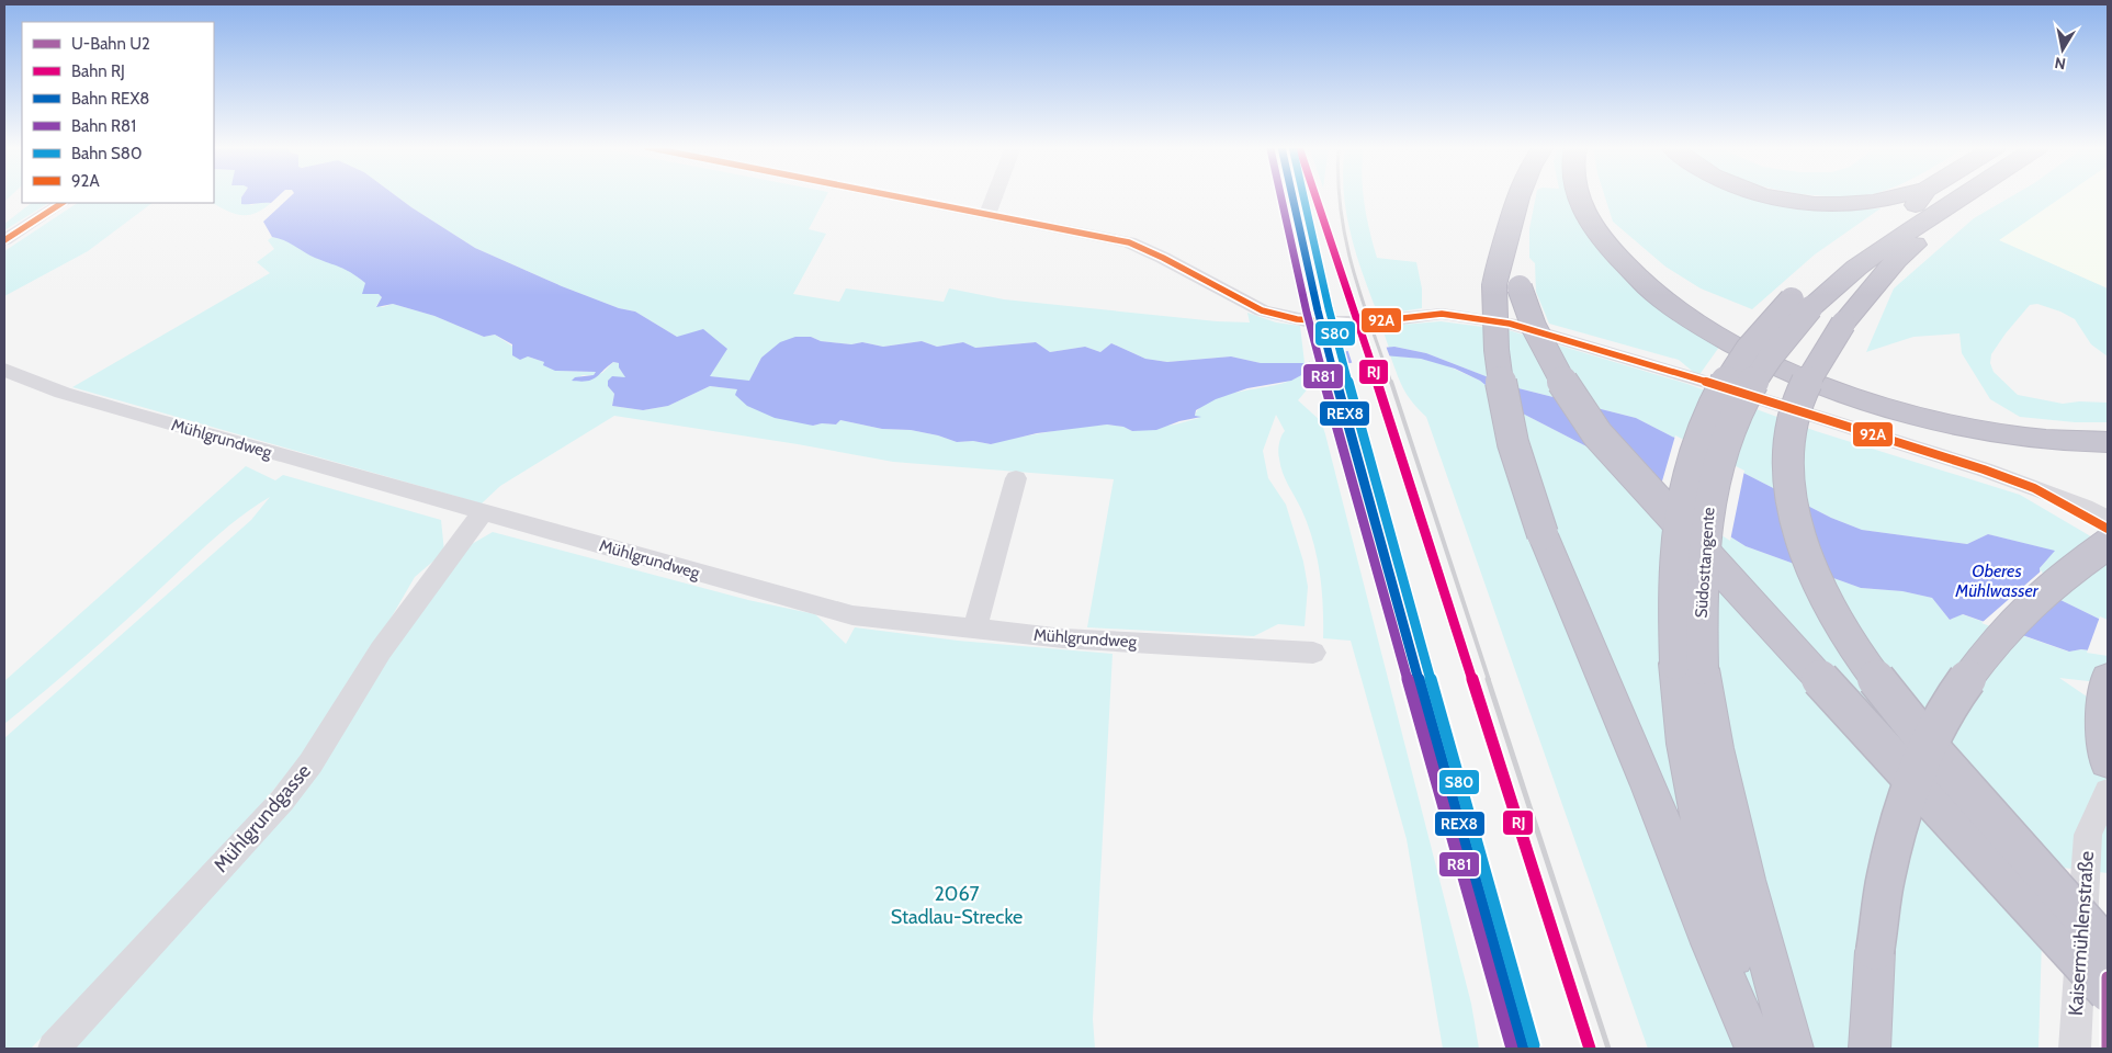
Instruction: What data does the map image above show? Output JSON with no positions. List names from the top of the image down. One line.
{"streets":{"highway":["Südosttangente"],"street":["Mühlgrundweg","Mühlgrundgasse","Kaisermühlenstraße"]},"crossings":[["Mühlgrundweg","Mühlgrundgasse"]],"water":["Oberes Mühlwasser"],"parks":["2067 Stadlau-Strecke"],"lines":["rail line RJ","rail line REX8","rail line R81","rail line S80","transit line 92A","metro line U2"],"legend":["U-Bahn U2","Bahn RJ","Bahn REX8","Bahn R81","Bahn S80","92A"],"north":"bottom"}
